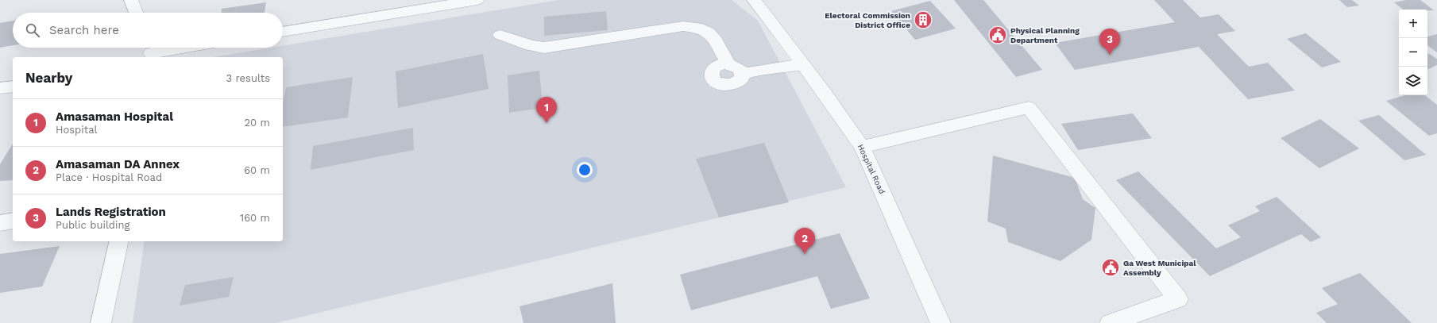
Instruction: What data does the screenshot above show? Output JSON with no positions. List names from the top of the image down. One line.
{"streets":{"street":["Hospital Road"]},"places":{"building":["Electoral Commission District Office"],"public building":["Physical Planning Department","Ga West Municipal Assembly"]},"page":{"map_buttons":["+","−"],"search":"Search here","pins":["3","1","2"],"heading":["Nearby","3 results"],"list":[{"mark":"1","name":"Amasaman Hospital","note":"Hospital","value":"20 m"},{"mark":"2","name":"Amasaman DA Annex","note":"Place · Hospital Road","value":"60 m"},{"mark":"3","name":"Lands Registration","note":"Public building","value":"160 m"}]}}
